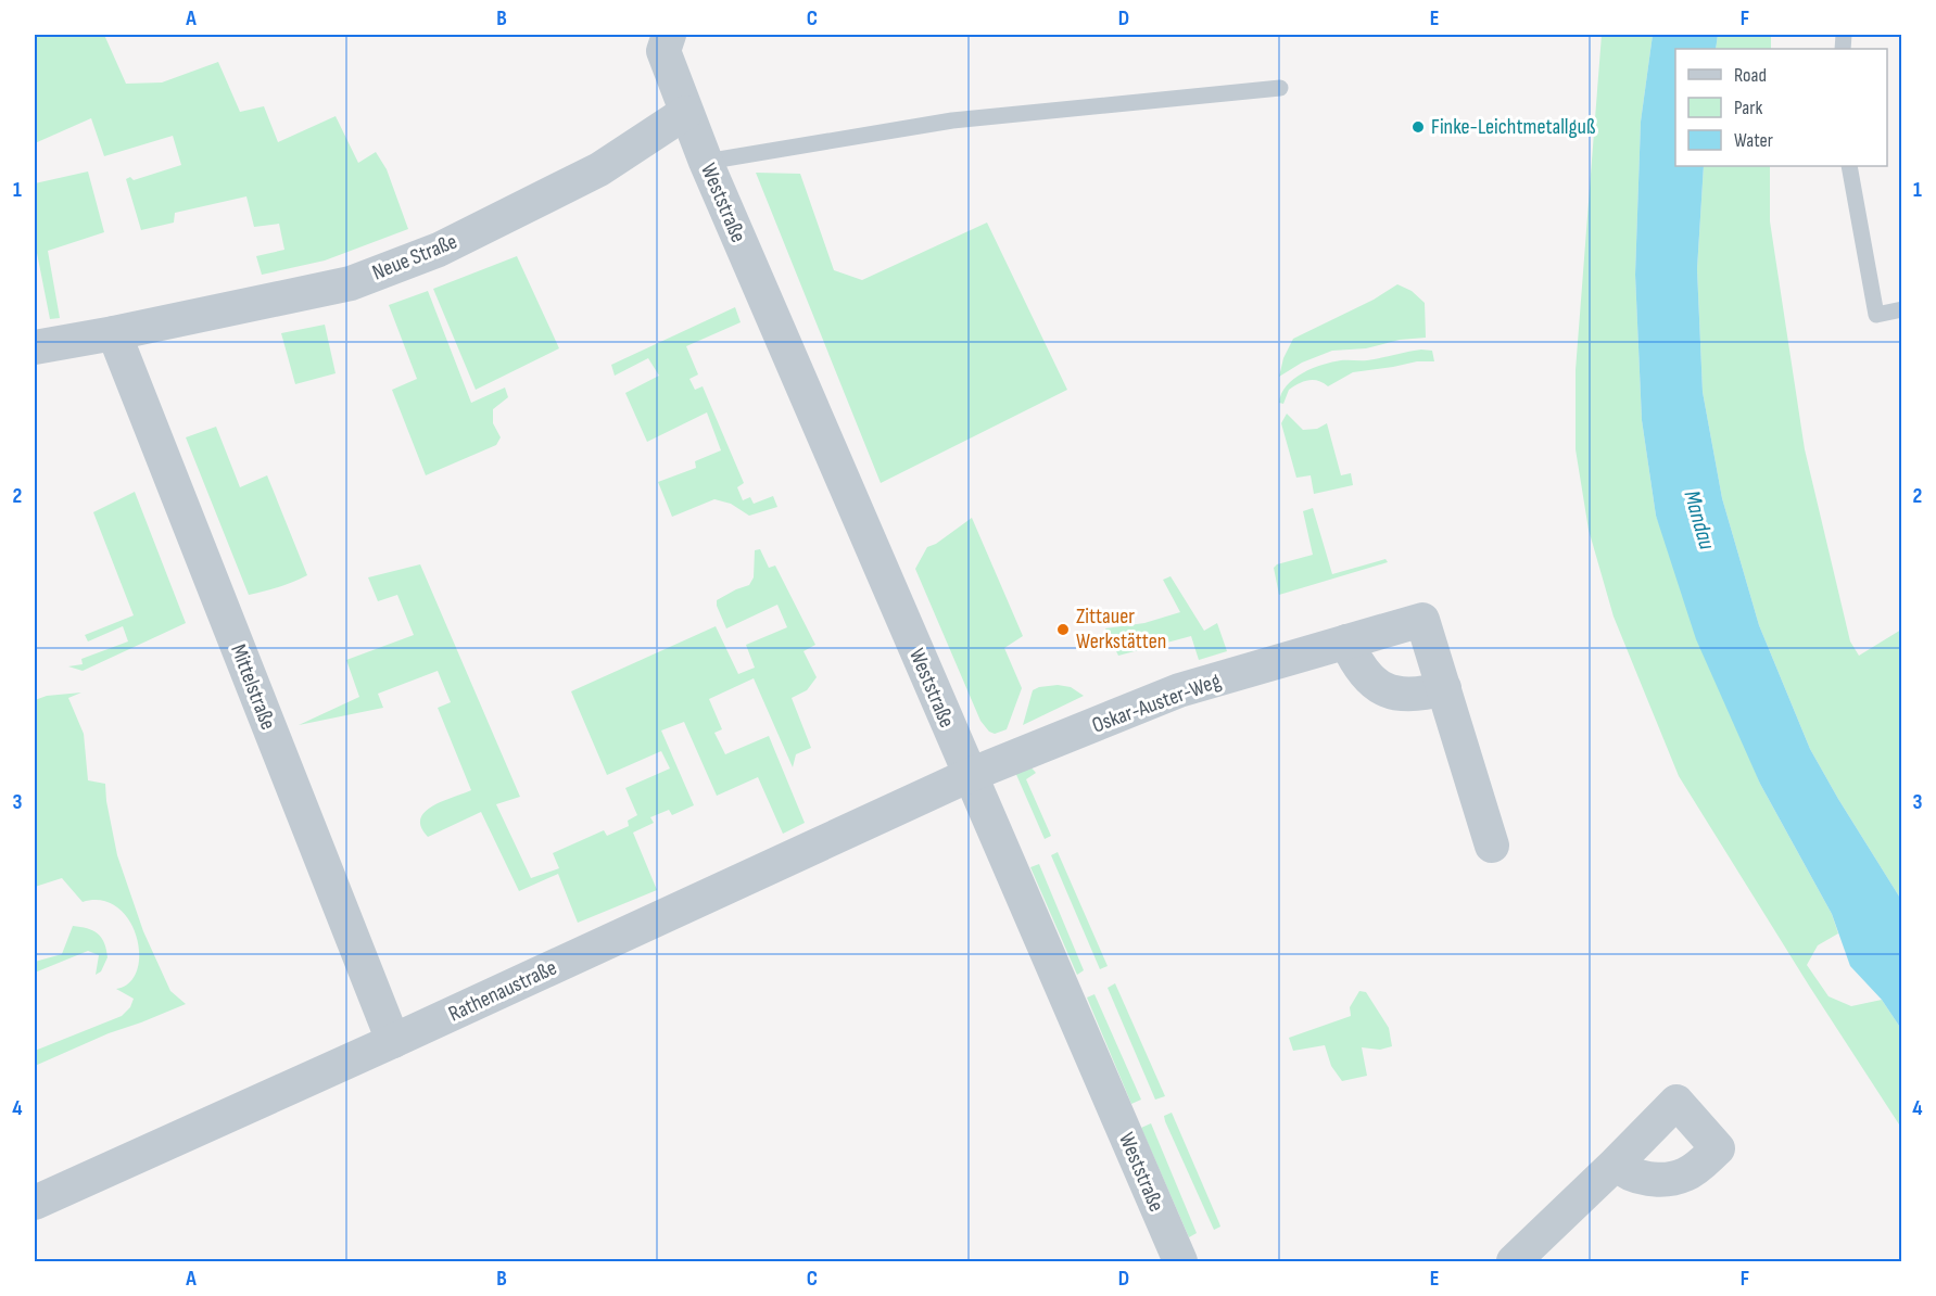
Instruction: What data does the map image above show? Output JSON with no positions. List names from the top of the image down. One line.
{"streets":{"street":["Weststraße","Neue Straße","Mittelstraße","Oskar-Auster-Weg","Rathenaustraße"]},"crossings":[["Weststraße","Neue Straße"],["Weststraße","Oskar-Auster-Weg"],["Weststraße","Rathenaustraße"],["Neue Straße","Mittelstraße"],["Mittelstraße","Rathenaustraße"],["Oskar-Auster-Weg","Rathenaustraße"]],"water":["Mandau"],"places":["Finke-Leichtmetallguß","Zittauer Werkstätten"],"legend":["Road","Park","Water"],"grid":{"columns":["A","B","C","D","E","F"],"rows":["1","2","3","4"]}}
